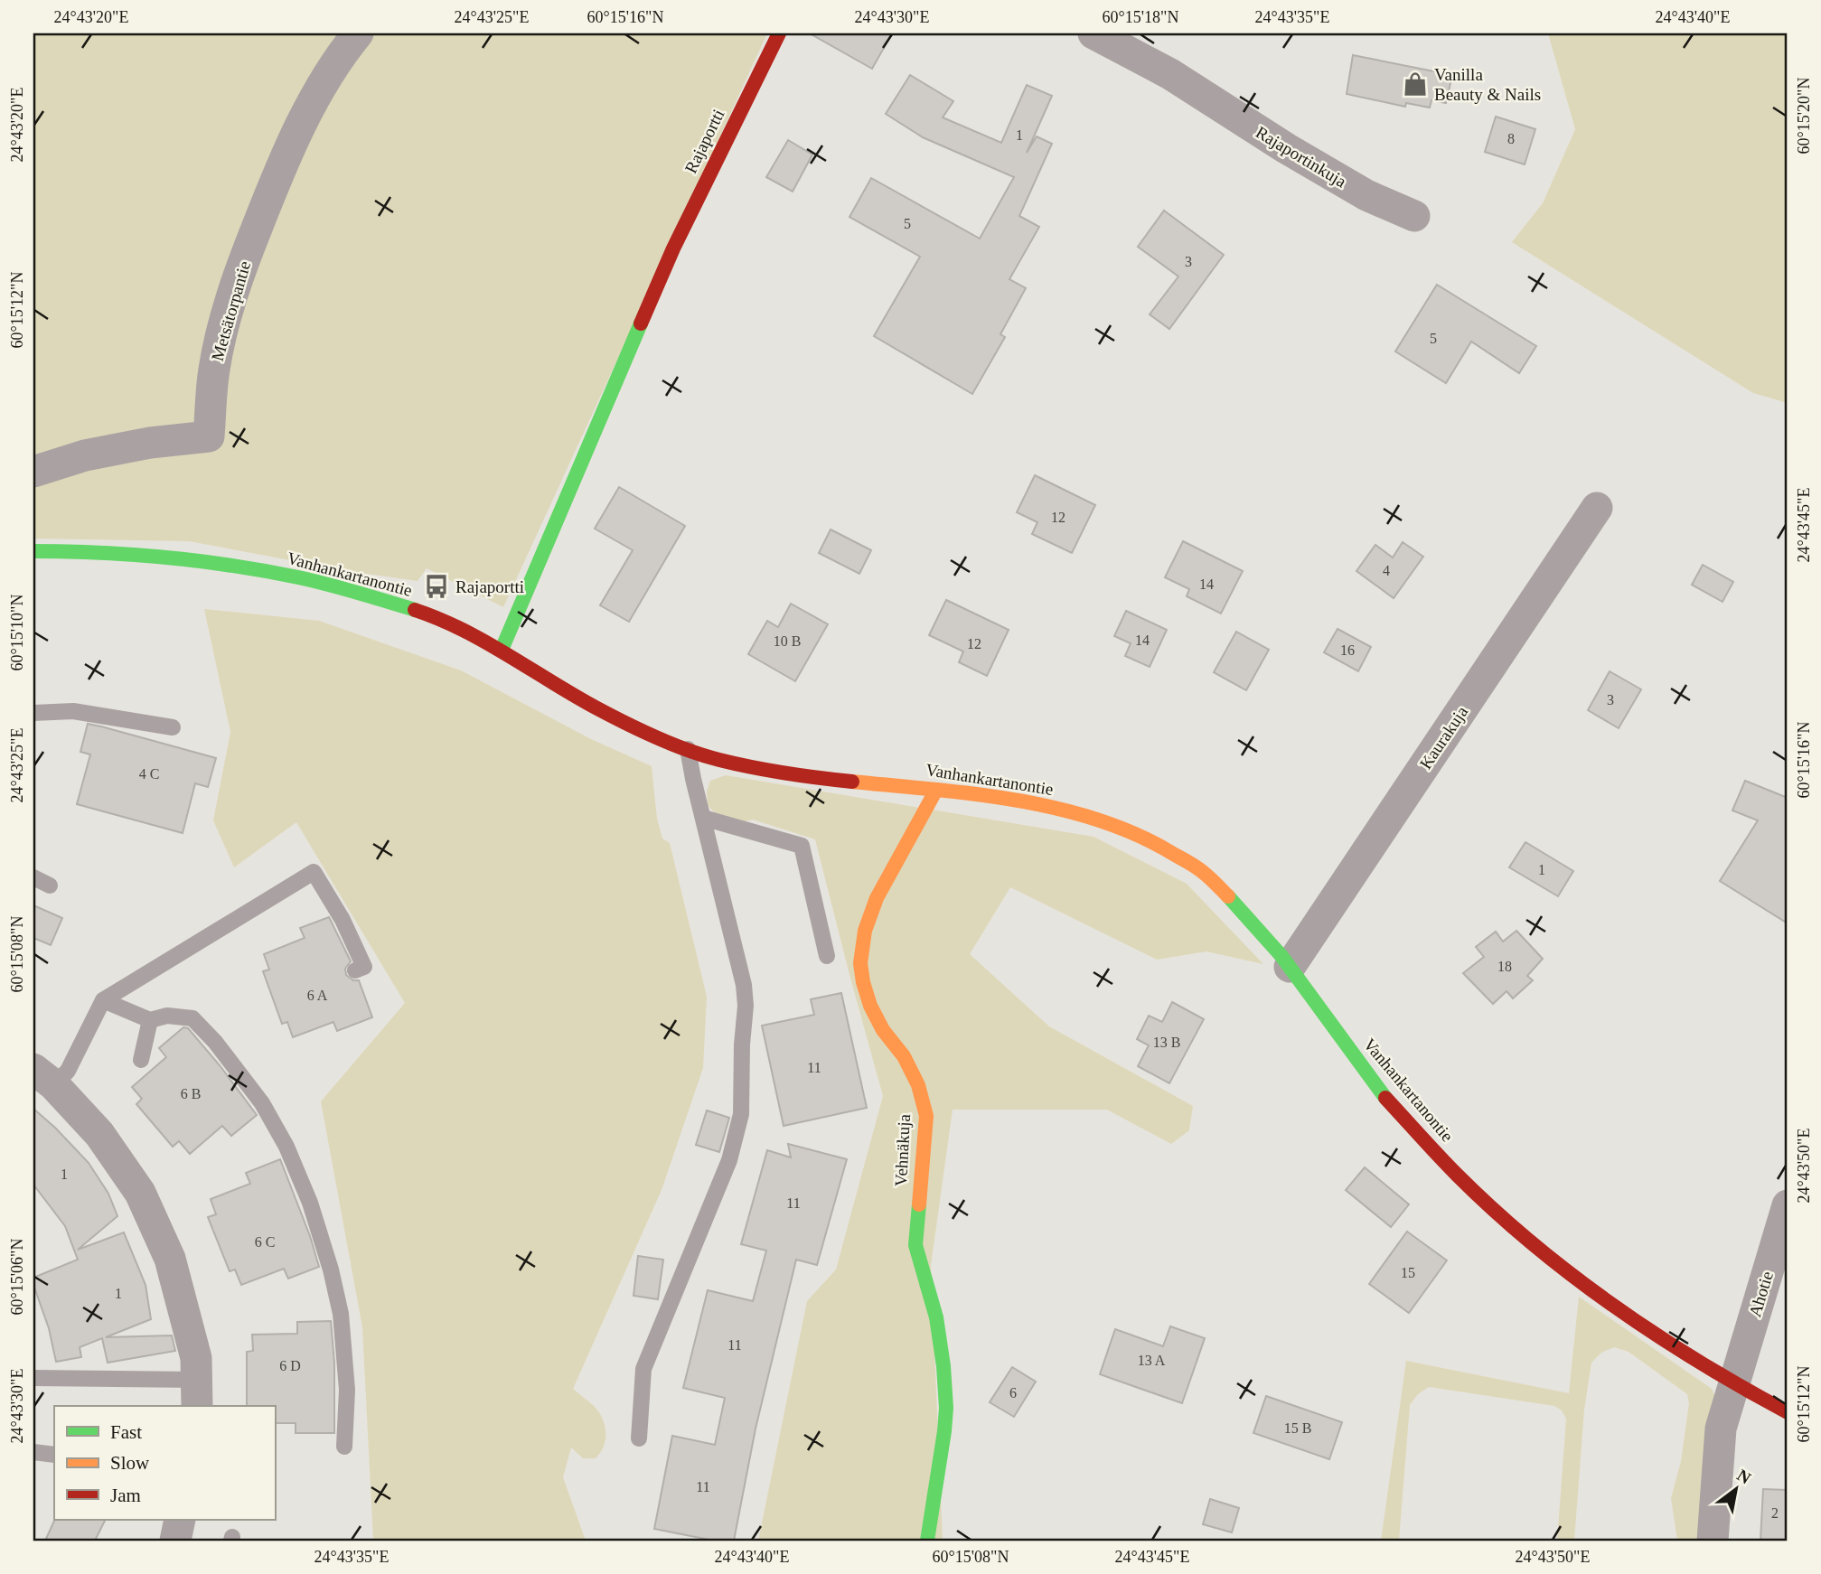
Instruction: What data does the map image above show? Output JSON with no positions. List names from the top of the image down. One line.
{"streets":{"street":["Rajaportti","Rajaportinkuja","Metsätorpantie","Vanhankartanontie","Kaurakuja","Vehnäkuja","Ahotie"]},"crossings":[["Rajaportti","Vanhankartanontie"],["Vanhankartanontie","Kaurakuja"],["Vanhankartanontie","Vehnäkuja"],["Vanhankartanontie","Ahotie"]],"places":{"shop":["Vanilla Beauty & Nails"],"bus stop":["Rajaportti"]},"house_numbers":["1","8","5","3","5","12","4","14","14","10 B","12","16","3","4 C","1","18","6 A","13 B","11","6 B","1","11","6 C","15","1","11","13 A","6 D","6","15 B","11","2"],"legend":["Fast","Slow","Jam"],"north":"top right","coordinates":["24°43'20\"E","24°43'25\"E","60°15'16\"N","24°43'30\"E","60°15'18\"N","24°43'35\"E","24°43'40\"E","60°15'20\"N","60°15'12\"N","24°43'45\"E","60°15'10\"N","60°15'08\"N","24°43'50\"E","60°15'06\"N"]}
